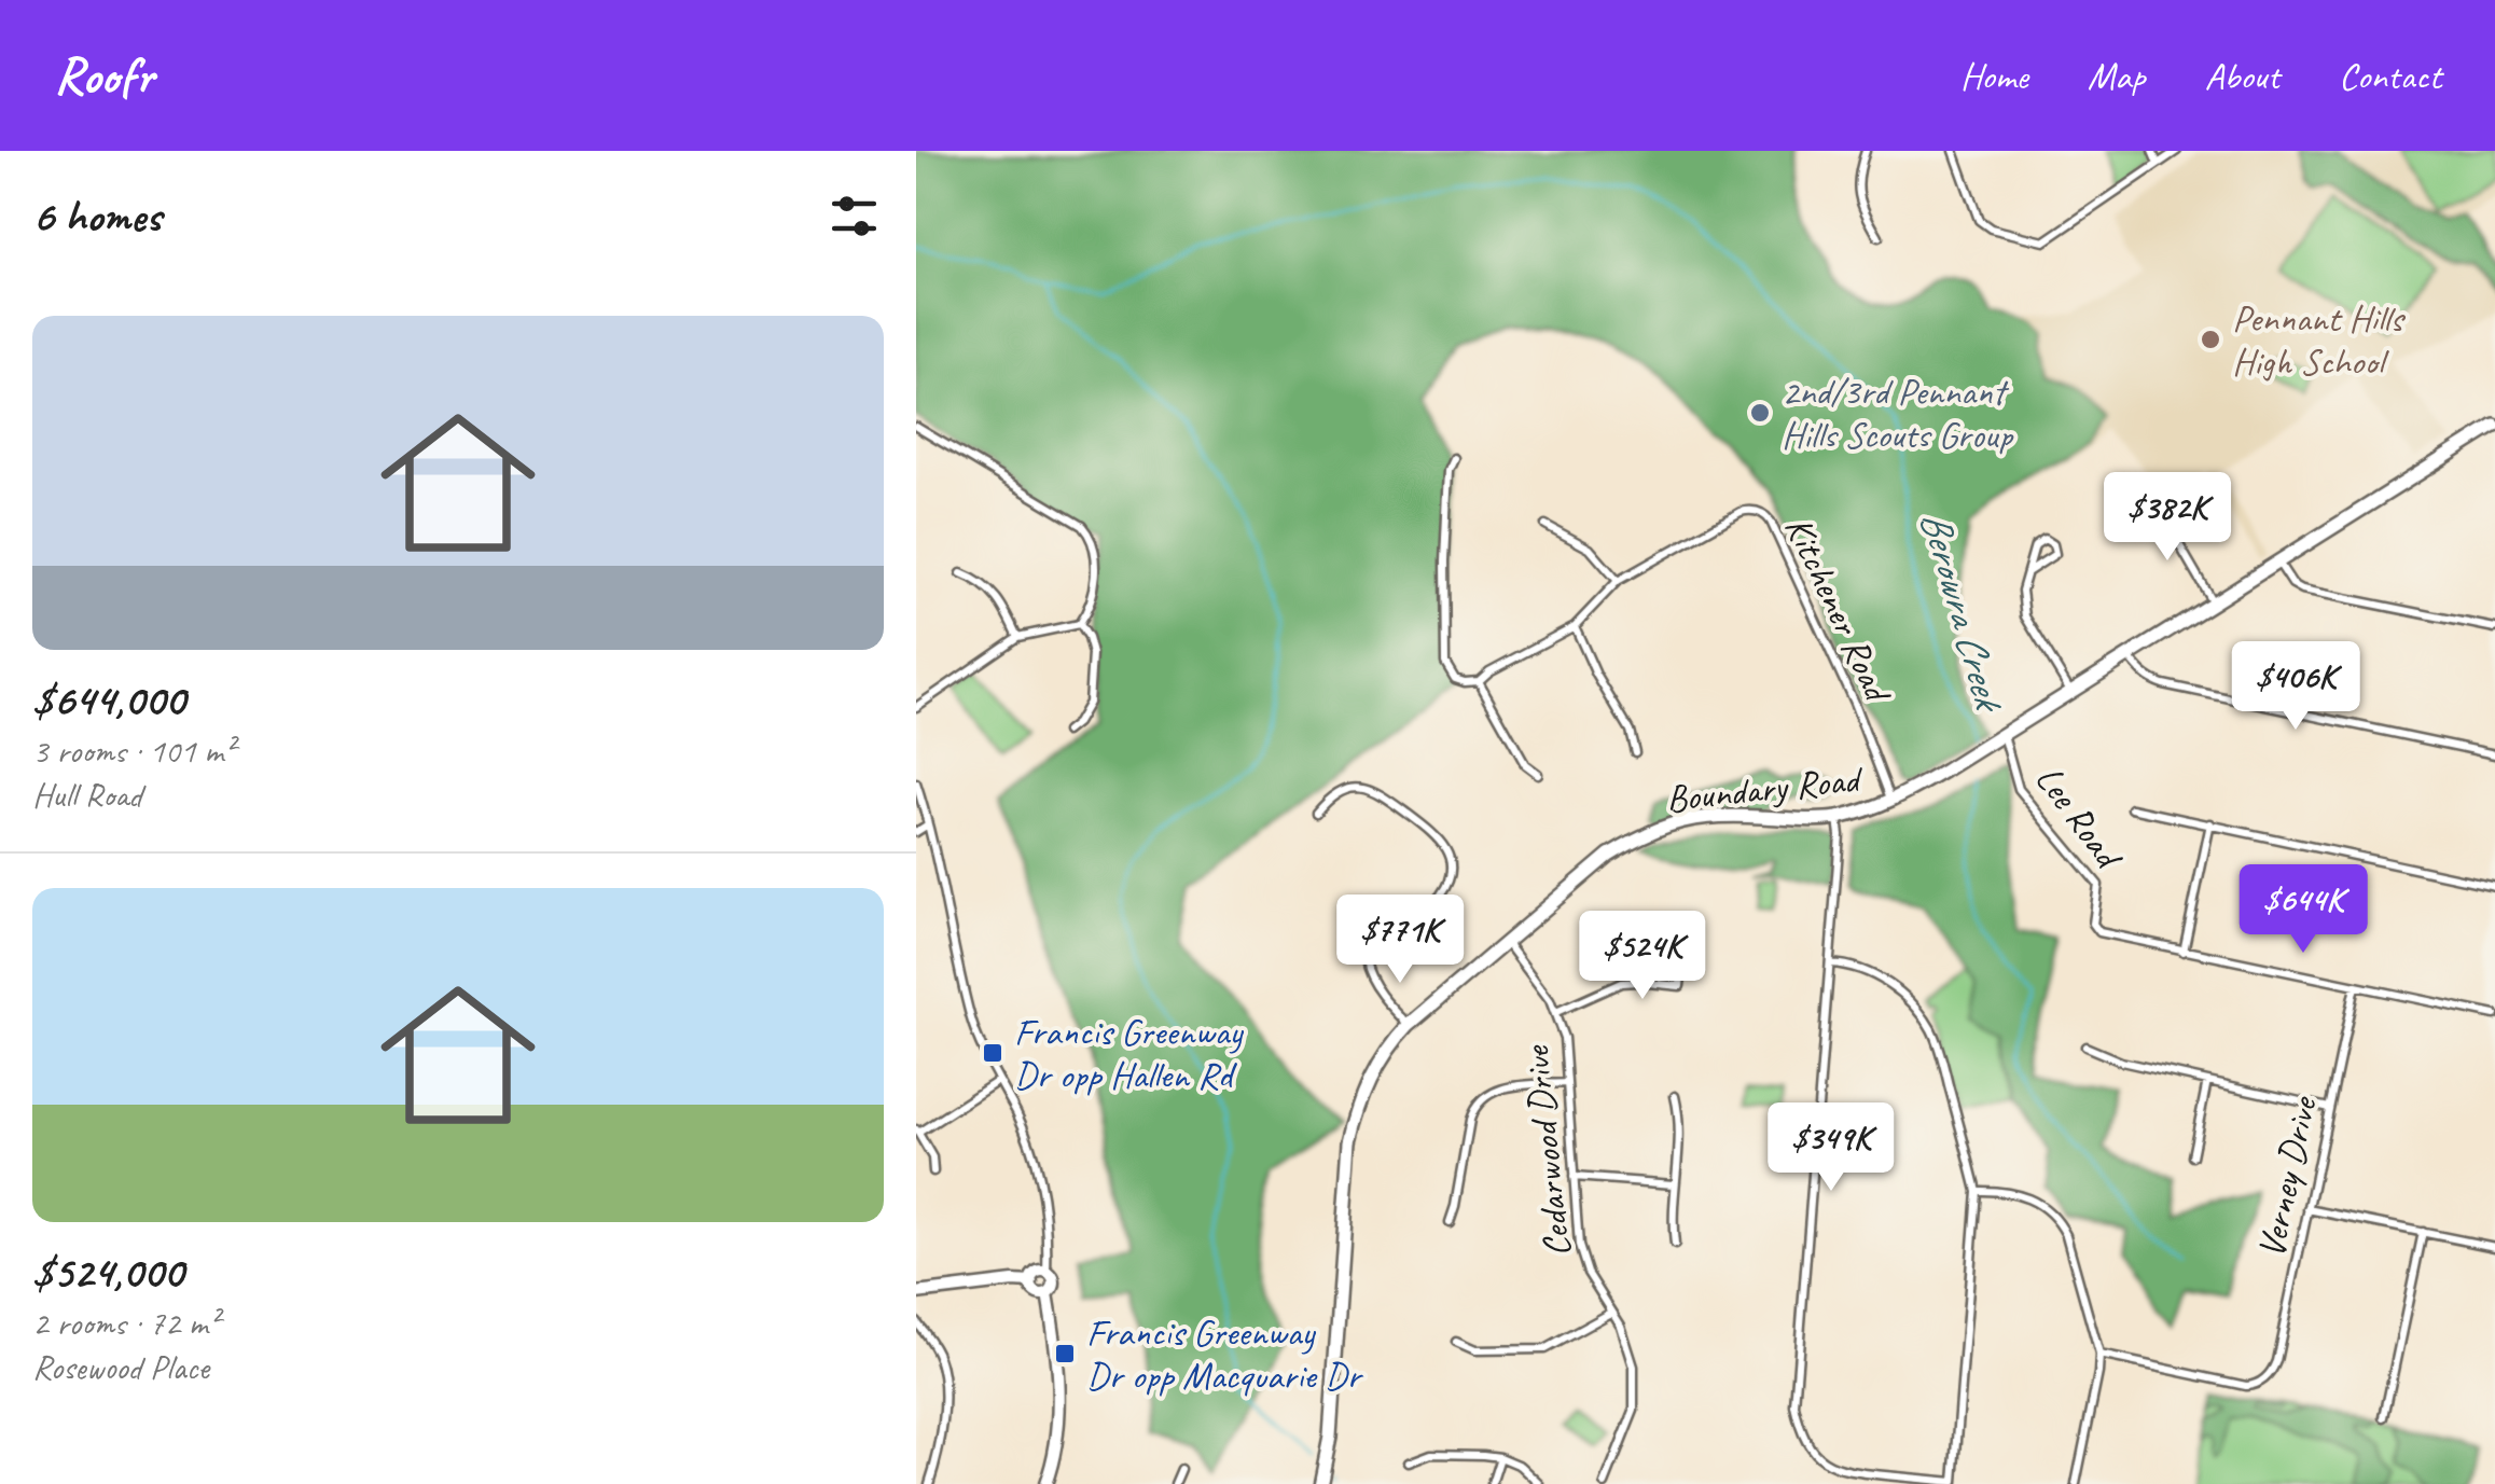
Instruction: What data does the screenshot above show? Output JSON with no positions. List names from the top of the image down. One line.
{"streets":{"main road":["Boundary Road"],"street":["Kitchener Road","Lee Road","Cedarwood Drive","Verney Drive"]},"crossings":[["Kitchener Road","Boundary Road"],["Boundary Road","Lee Road"],["Boundary Road","Cedarwood Drive"]],"water":["Berowra Creek"],"places":{"other":["Pennant Hills High School","2nd/3rd Pennant Hills Scouts Group"],"transit":["Francis Greenway Dr opp Hallen Rd","Francis Greenway Dr opp Macquarie Dr"]},"page":{"header":"Roofr","nav":["Home","Map","About","Contact"],"heading":"6 homes","list":[{"name":"$644,000","note":"3 rooms · 101 m² · Hull Road"},{"name":"$524,000","note":"2 rooms · 72 m² · Rosewood Place"}],"price":["$382K","$406K","$644K","$771K","$524K","$349K"]}}
